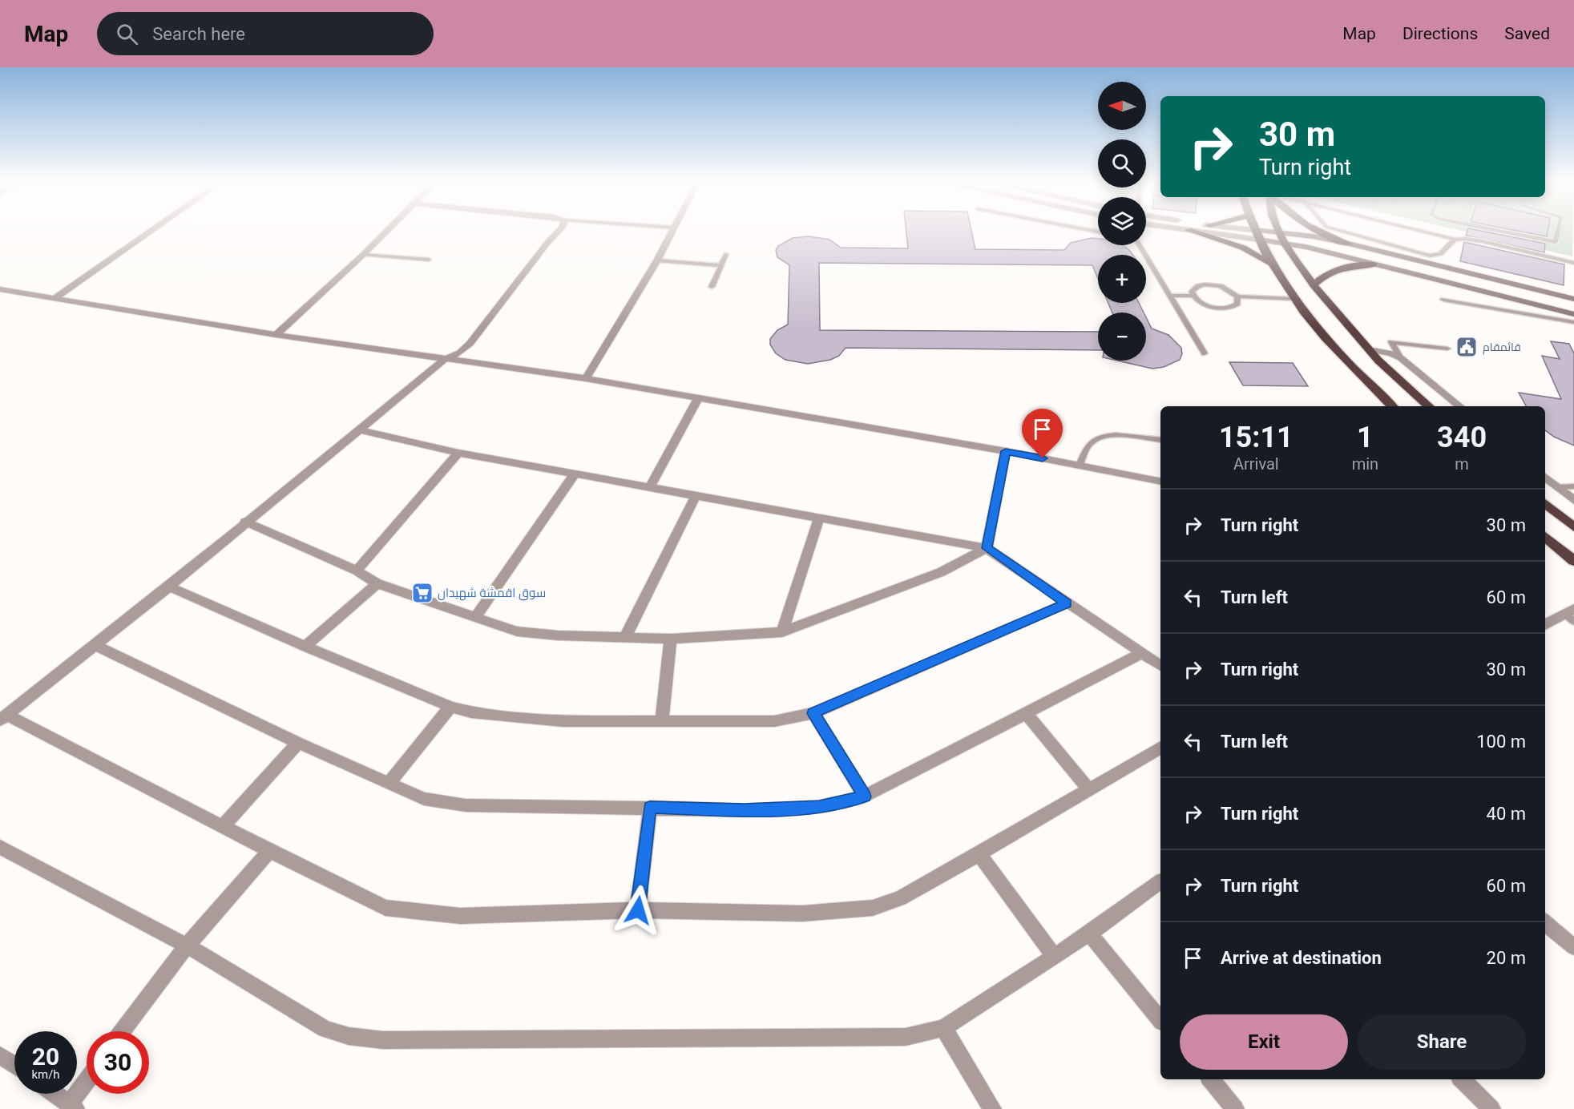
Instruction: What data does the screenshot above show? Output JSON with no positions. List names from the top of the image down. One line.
{"places":{"public building":["قائمقام"],"supermarket":["سوق اقمشة شهيدان"]},"north":"left","page":{"header":"Map","search":"Search here","nav":["Map","Directions","Saved"],"map_buttons":["+","−"],"turn":["30 m","Turn right"],"eta":["15:11","Arrival","1","min","340","m"],"list":[{"name":"Turn right","value":"30 m"},{"name":"Turn left","value":"60 m"},{"name":"Turn right","value":"30 m"},{"name":"Turn left","value":"100 m"},{"name":"Turn right","value":"40 m"},{"name":"Turn right","value":"60 m"},{"name":"Arrive at destination","value":"20 m"}],"buttons":["Exit","Share"],"speed":"20 km/h","limit":"30"}}
